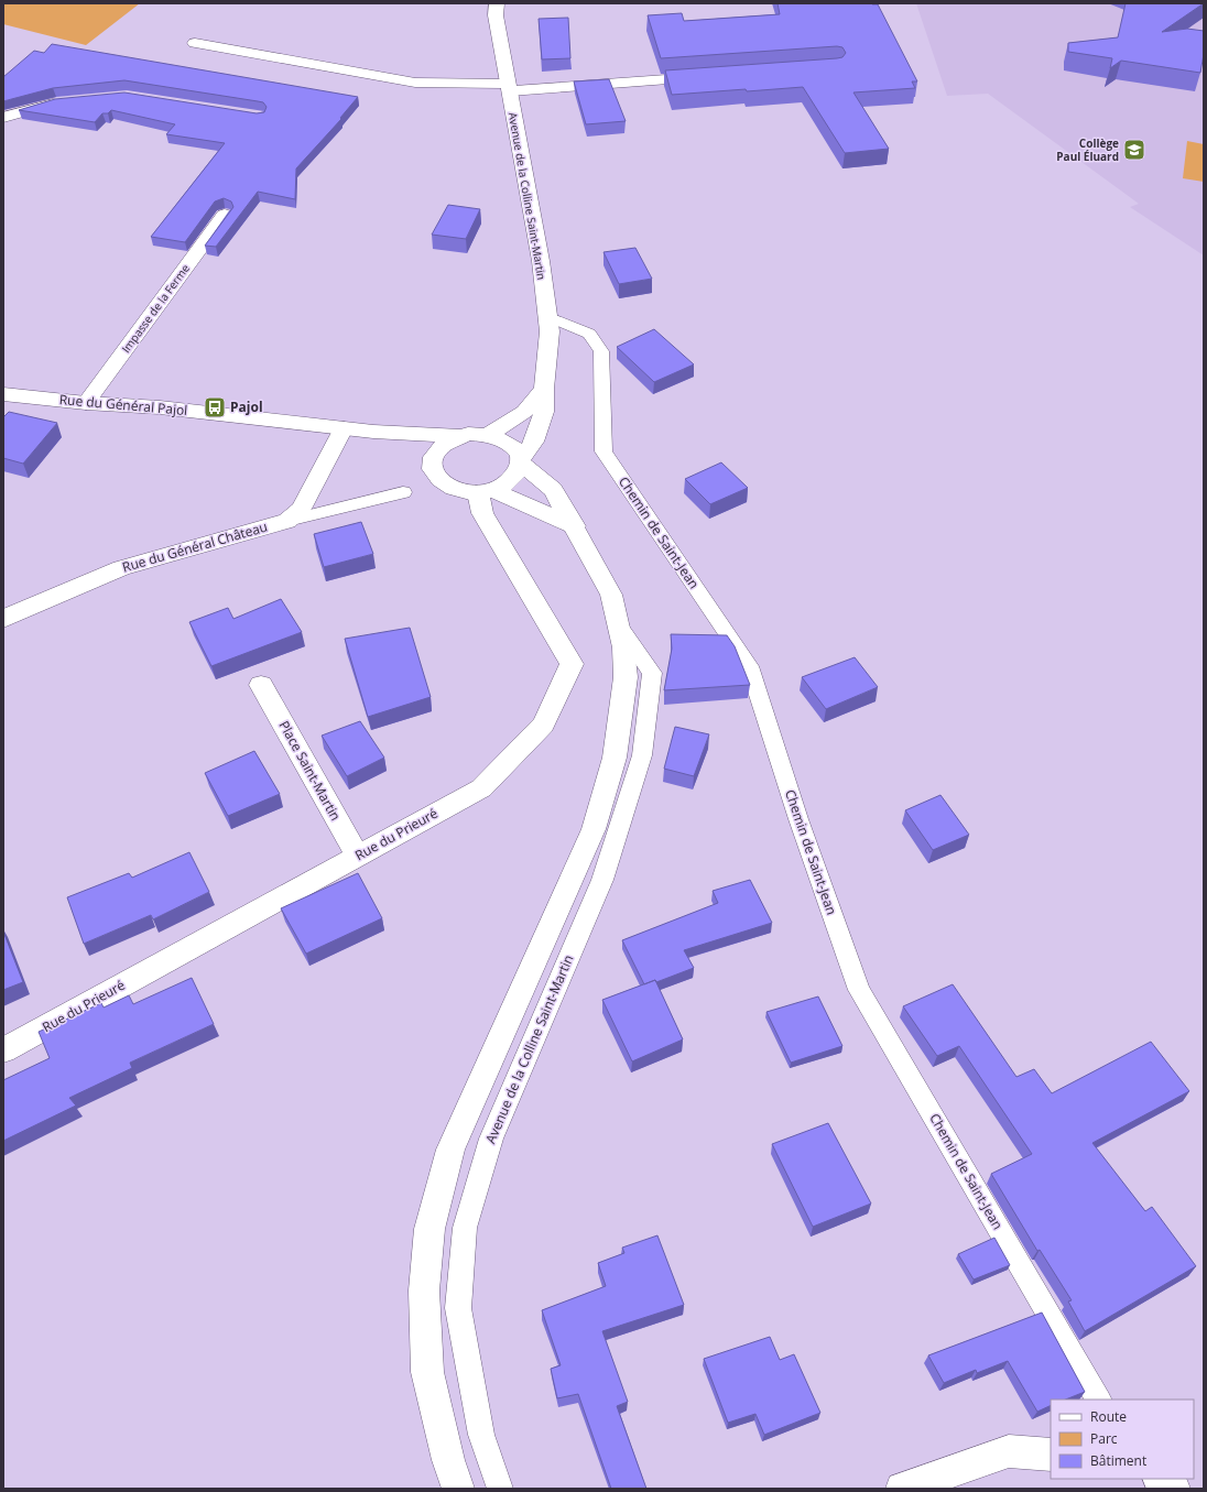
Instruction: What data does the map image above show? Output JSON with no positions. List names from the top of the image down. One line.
{"streets":{"street":["Avenue de la Colline Saint-Martin","Impasse de la Ferme","Rue du Général Pajol","Rue du Général Château","Place Saint-Martin","Rue du Prieuré"],"lane":["Chemin de Saint-Jean"]},"crossings":[["Avenue de la Colline Saint-Martin","Rue du Général Pajol"],["Avenue de la Colline Saint-Martin","Chemin de Saint-Jean"],["Avenue de la Colline Saint-Martin","Rue du Prieuré"],["Impasse de la Ferme","Rue du Général Pajol"],["Rue du Général Pajol","Rue du Prieuré"],["Place Saint-Martin","Rue du Prieuré"]],"places":{"school or university":["Collège Paul Éluard"],"bus stop":["Pajol"]},"legend":["Route","Parc","Bâtiment"]}
